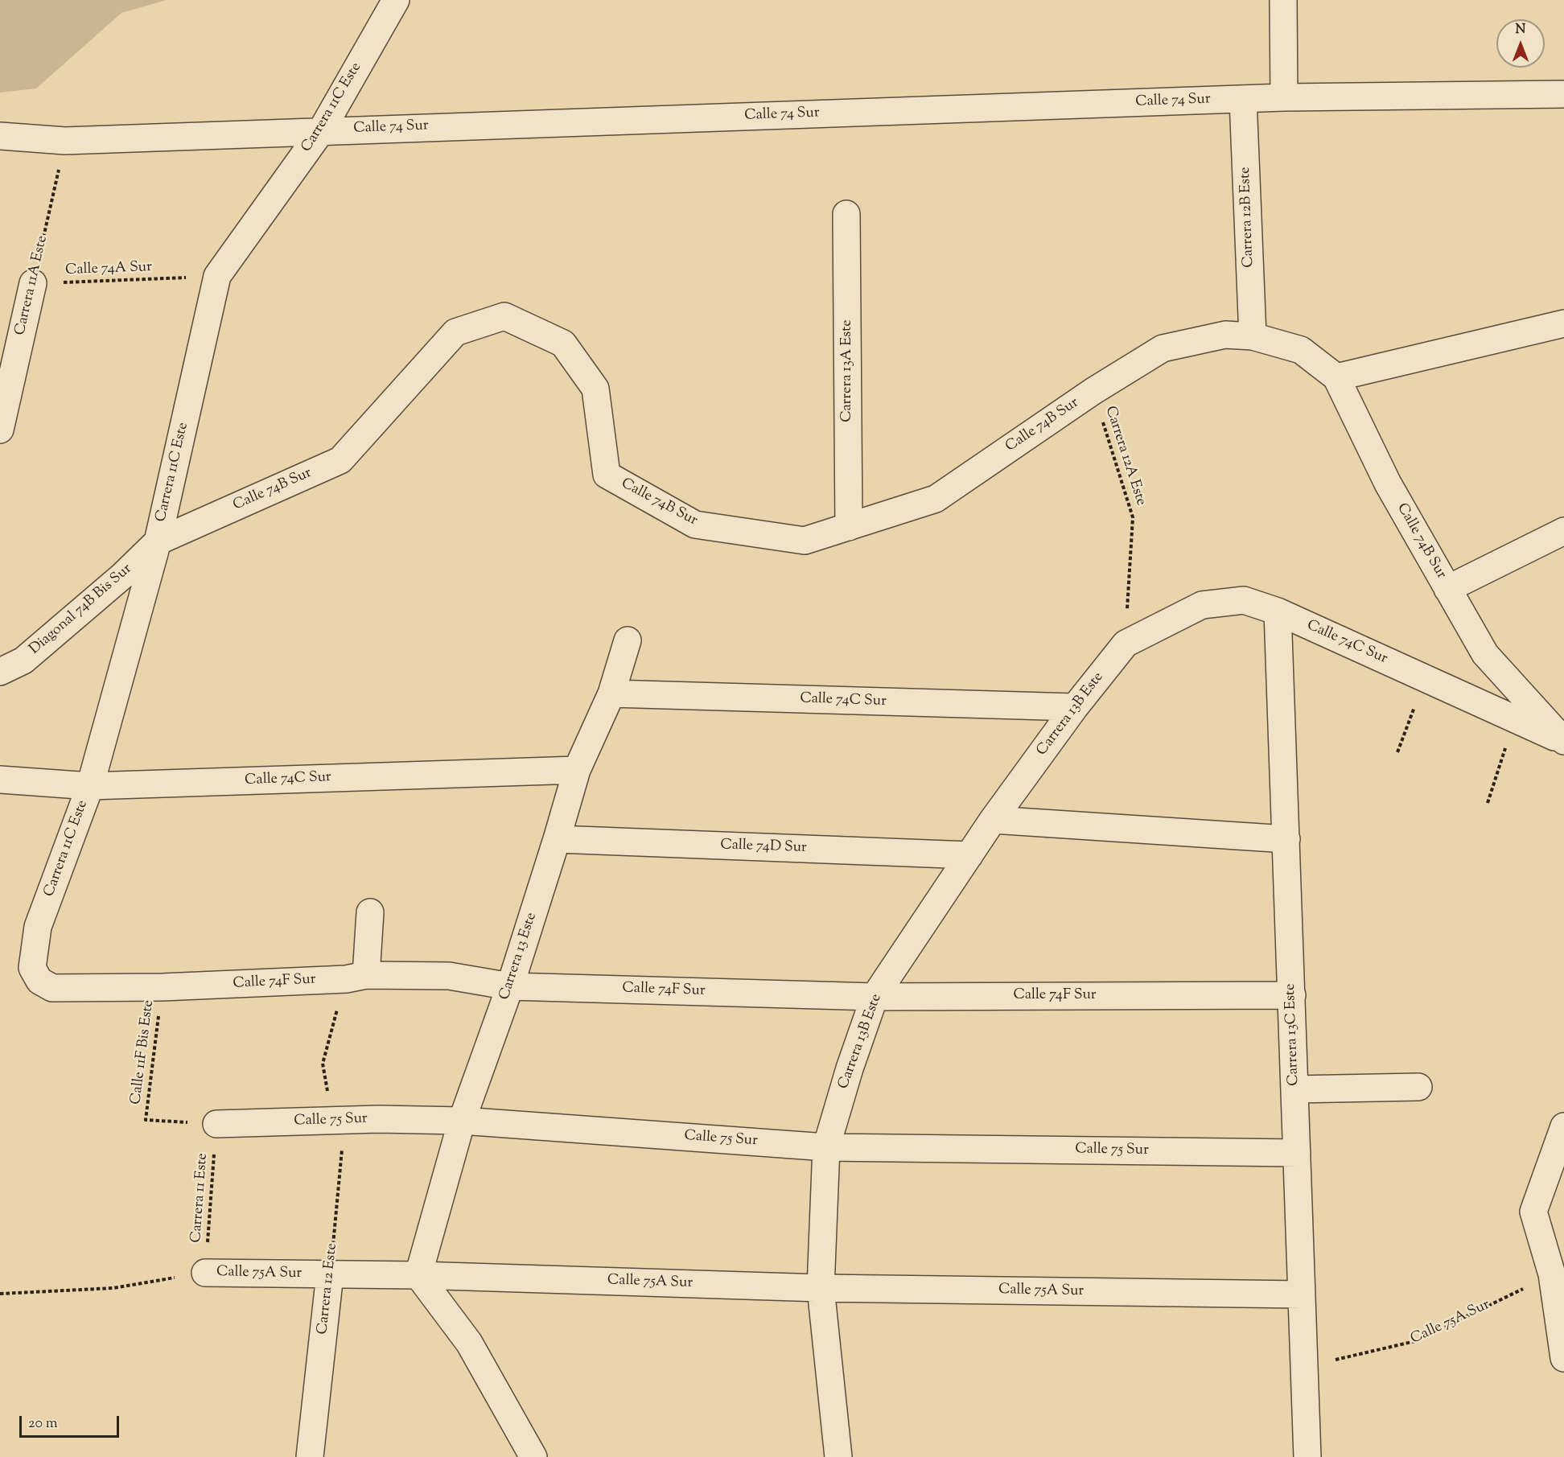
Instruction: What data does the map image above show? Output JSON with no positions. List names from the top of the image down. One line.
{"streets":{"street":["Calle 74 Sur","Carrera 11C Este","Carrera 12B Este","Carrera 11A Este","Carrera 13A Este","Calle 74B Sur","Diagonal 74B Bis Sur","Calle 74C Sur","Carrera 13B Este","Calle 74D Sur","Carrera 13 Este","Calle 74F Sur","Carrera 13C Este","Calle 75 Sur","Calle 75A Sur","Carrera 12 Este"],"path":["Calle 74A Sur","Carrera 12A Este","Calle 11F Bis Este","Carrera 11 Este"]},"crossings":[["Calle 74 Sur","Carrera 11C Este"],["Calle 74 Sur","Carrera 12B Este"],["Calle 74 Sur","Carrera 11A Este"],["Carrera 11C Este","Calle 74A Sur"],["Carrera 11C Este","Calle 74B Sur"],["Carrera 11C Este","Diagonal 74B Bis Sur"],["Carrera 11C Este","Calle 74C Sur"],["Carrera 11C Este","Calle 74F Sur"],["Carrera 12B Este","Calle 74B Sur"],["Calle 74A Sur","Carrera 11A Este"],["Carrera 13A Este","Calle 74B Sur"],["Calle 74B Sur","Carrera 12A Este"],["Calle 74B Sur","Diagonal 74B Bis Sur"],["Carrera 12A Este","Calle 74C Sur"],["Carrera 12A Este","Carrera 13B Este"],["Calle 74C Sur","Carrera 13B Este"],["Calle 74C Sur","Carrera 13 Este"],["Calle 74C Sur","Carrera 13C Este"],["Carrera 13B Este","Calle 74D Sur"],["Carrera 13B Este","Calle 74F Sur"],["Carrera 13B Este","Calle 75 Sur"],["Carrera 13B Este","Calle 75A Sur"],["Calle 74D Sur","Carrera 13 Este"],["Carrera 13 Este","Calle 74F Sur"],["Carrera 13 Este","Calle 75 Sur"],["Carrera 13 Este","Calle 75A Sur"],["Calle 74F Sur","Carrera 13C Este"],["Calle 74F Sur","Calle 11F Bis Este"],["Carrera 13C Este","Calle 75 Sur"],["Carrera 13C Este","Calle 75A Sur"],["Calle 11F Bis Este","Calle 75 Sur"],["Calle 11F Bis Este","Carrera 11 Este"],["Calle 75 Sur","Carrera 11 Este"],["Calle 75 Sur","Carrera 12 Este"],["Carrera 11 Este","Calle 75A Sur"],["Calle 75A Sur","Carrera 12 Este"]],"scale_bar":"20 m","north":"top"}
